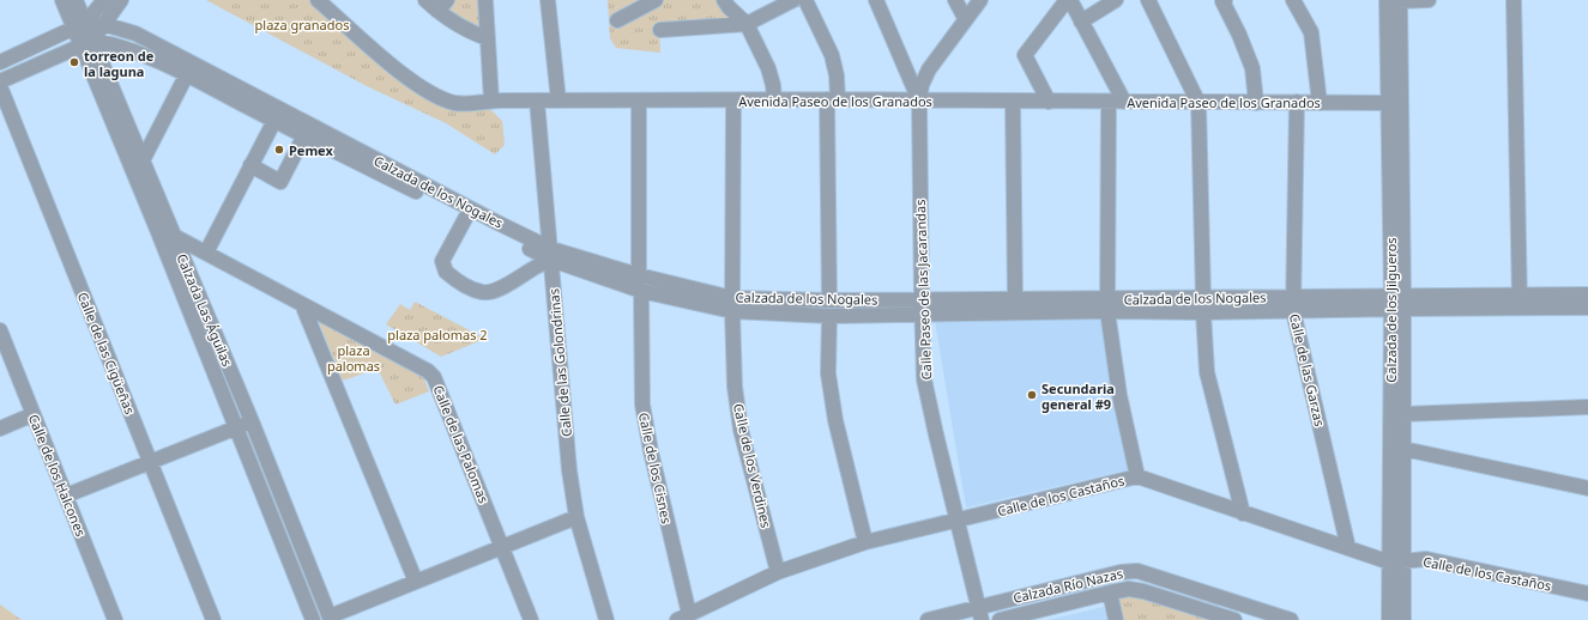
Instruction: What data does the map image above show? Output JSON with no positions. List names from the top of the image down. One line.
{"streets":{"street":["Avenida Paseo de los Granados","Calzada de los Nogales","Calle Paseo de las Jacarandas","Calzada Las Águilas","Calzada de los Jilgueros","Calle de las Cigüeñas","Calle de las Golondrinas","Calle de las Garzas","Calle de las Palomas","Calle de los Verdines","Calle de los Cisnes","Calle de los Halcones","Calle de los Castaños","Calzada Río Nazas"]},"crossings":[["Avenida Paseo de los Granados","Calle Paseo de las Jacarandas"],["Avenida Paseo de los Granados","Calzada de los Jilgueros"],["Avenida Paseo de los Granados","Calle de las Golondrinas"],["Avenida Paseo de los Granados","Calle de las Garzas"],["Avenida Paseo de los Granados","Calle de los Verdines"],["Calzada de los Nogales","Calle Paseo de las Jacarandas"],["Calzada de los Nogales","Calzada Las Águilas"],["Calzada de los Nogales","Calzada de los Jilgueros"],["Calzada de los Nogales","Calle de las Golondrinas"],["Calzada de los Nogales","Calle de las Garzas"],["Calzada de los Nogales","Calle de los Verdines"],["Calzada de los Nogales","Calle de los Cisnes"],["Calle Paseo de las Jacarandas","Calle de los Castaños"],["Calle Paseo de las Jacarandas","Calzada Río Nazas"],["Calzada Las Águilas","Calle de las Palomas"],["Calzada de los Jilgueros","Calle de los Castaños"],["Calle de las Garzas","Calle de los Castaños"],["Calle de los Verdines","Calle de los Castaños"],["Calle de los Cisnes","Calle de los Castaños"]],"parks":["plaza granados","plaza palomas 2","plaza palomas"],"places":["torreon de la laguna","Pemex","Secundaria general #9"]}
